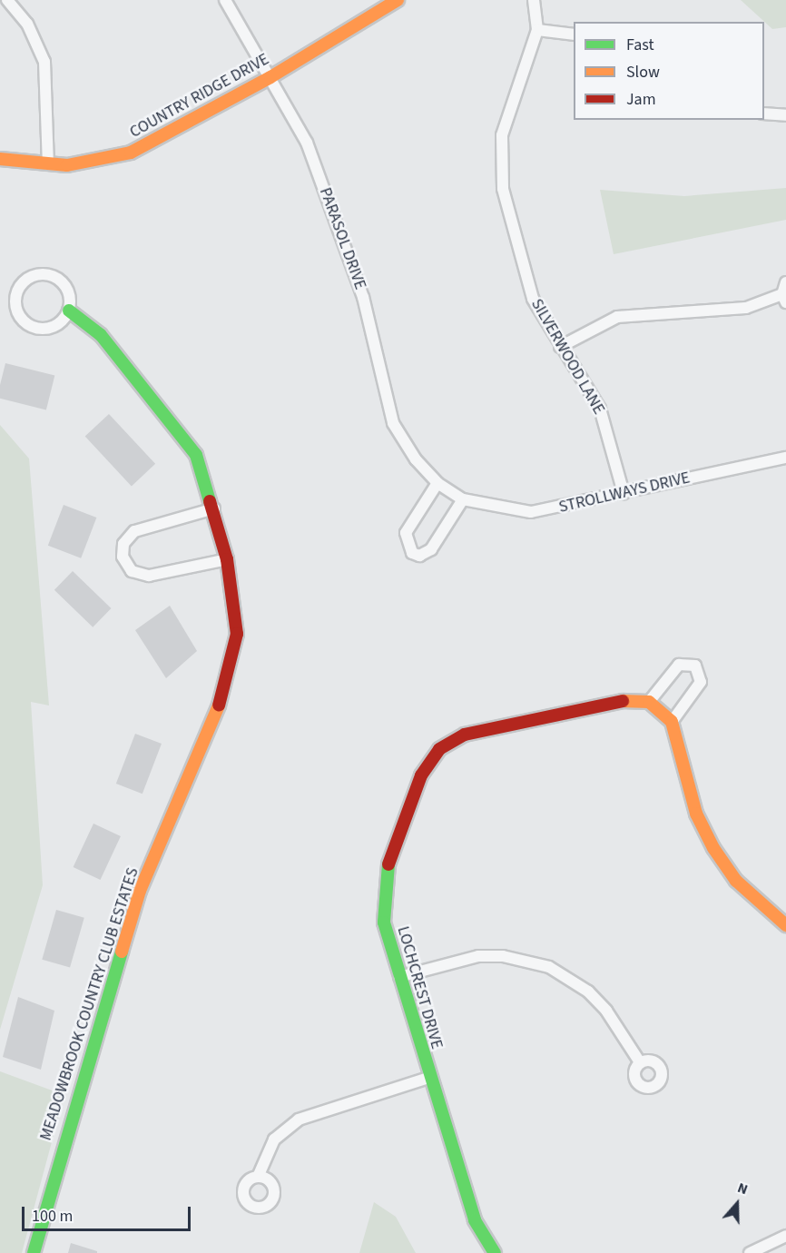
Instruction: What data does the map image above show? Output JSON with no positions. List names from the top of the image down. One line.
{"streets":{"street":["COUNTRY RIDGE DRIVE","PARASOL DRIVE","SILVERWOOD LANE","STROLLWAYS DRIVE","LOCHCREST DRIVE","MEADOWBROOK COUNTRY CLUB ESTATES"]},"crossings":[["COUNTRY RIDGE DRIVE","PARASOL DRIVE"],["PARASOL DRIVE","STROLLWAYS DRIVE"],["SILVERWOOD LANE","STROLLWAYS DRIVE"]],"legend":["Fast","Slow","Jam"],"scale_bar":"100 m","north":"top"}
